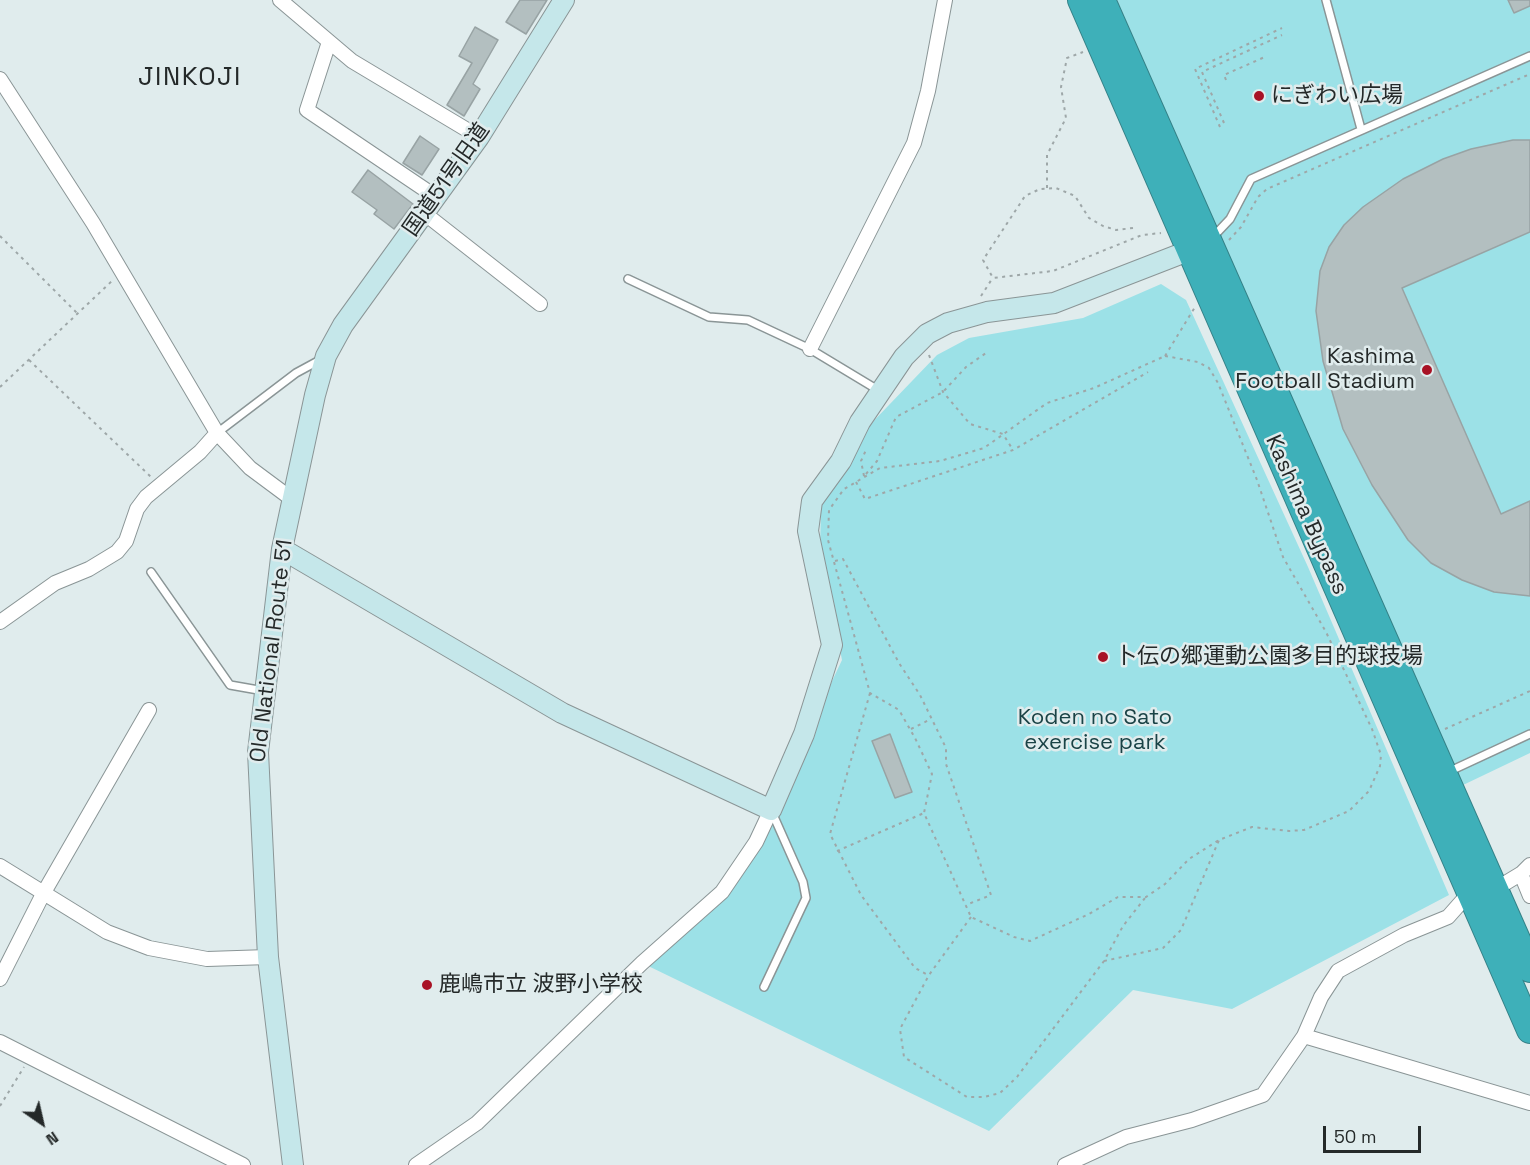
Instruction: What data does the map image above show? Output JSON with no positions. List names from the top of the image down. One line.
{"streets":{"highway":["Kashima Bypass"],"street":["国道51号旧道","Old National Route 51"]},"crossings":[["国道51号旧道","Old National Route 51"]],"districts":["JINKOJI"],"parks":["Koden no Sato exercise park"],"places":["にぎわい広場","Kashima Football Stadium","卜伝の郷運動公園多目的球技場","鹿嶋市立 波野小学校"],"scale_bar":"50 m","north":"bottom right"}
